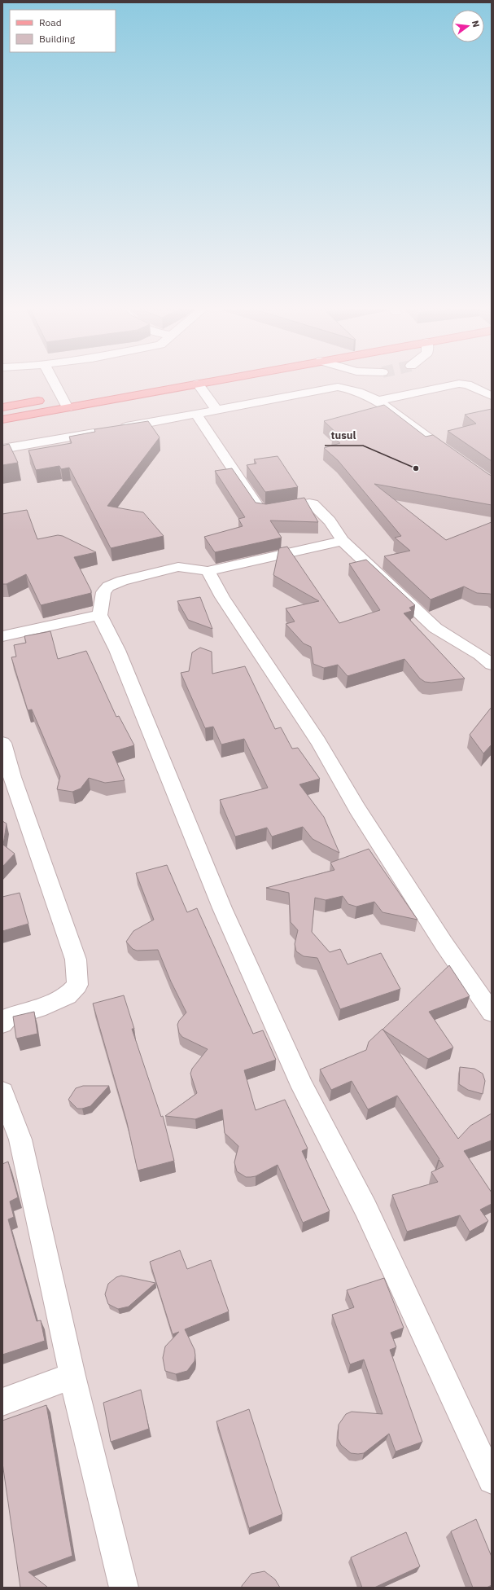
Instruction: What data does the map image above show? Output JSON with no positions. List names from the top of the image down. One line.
{"places":["tusul"],"legend":["Road","Building"],"north":"right"}
